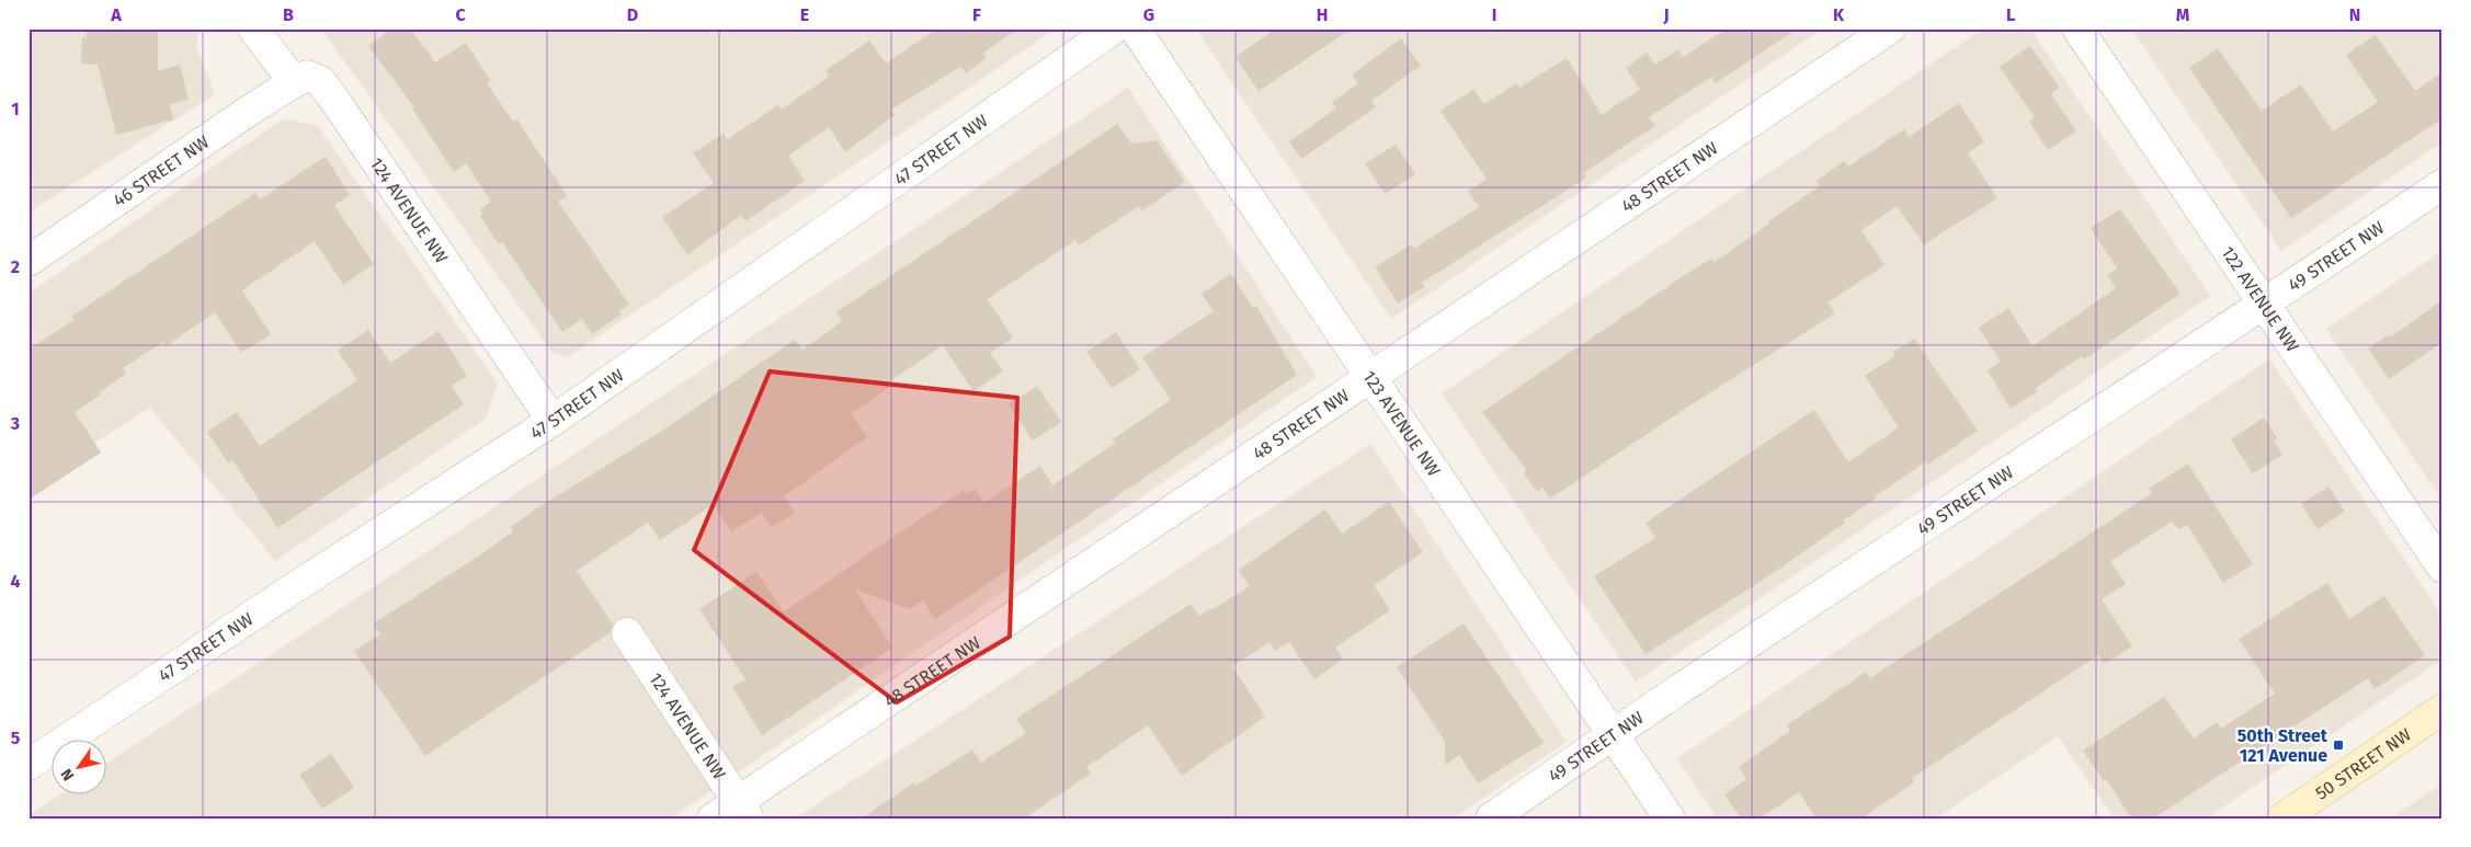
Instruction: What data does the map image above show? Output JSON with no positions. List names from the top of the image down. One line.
{"streets":{"main road":["50 STREET NW"],"street":["47 STREET NW","46 STREET NW","48 STREET NW","124 AVENUE NW","49 STREET NW","122 AVENUE NW","123 AVENUE NW"]},"crossings":[["47 STREET NW","124 AVENUE NW"],["46 STREET NW","124 AVENUE NW"],["48 STREET NW","124 AVENUE NW"],["48 STREET NW","123 AVENUE NW"],["49 STREET NW","122 AVENUE NW"],["49 STREET NW","123 AVENUE NW"]],"places":{"transit":["50th Street 121 Avenue"]},"north":"bottom left","grid":{"columns":["A","B","C","D","E","F","G","H","I","J","K","L","M","N"],"rows":["1","2","3","4","5"]}}
